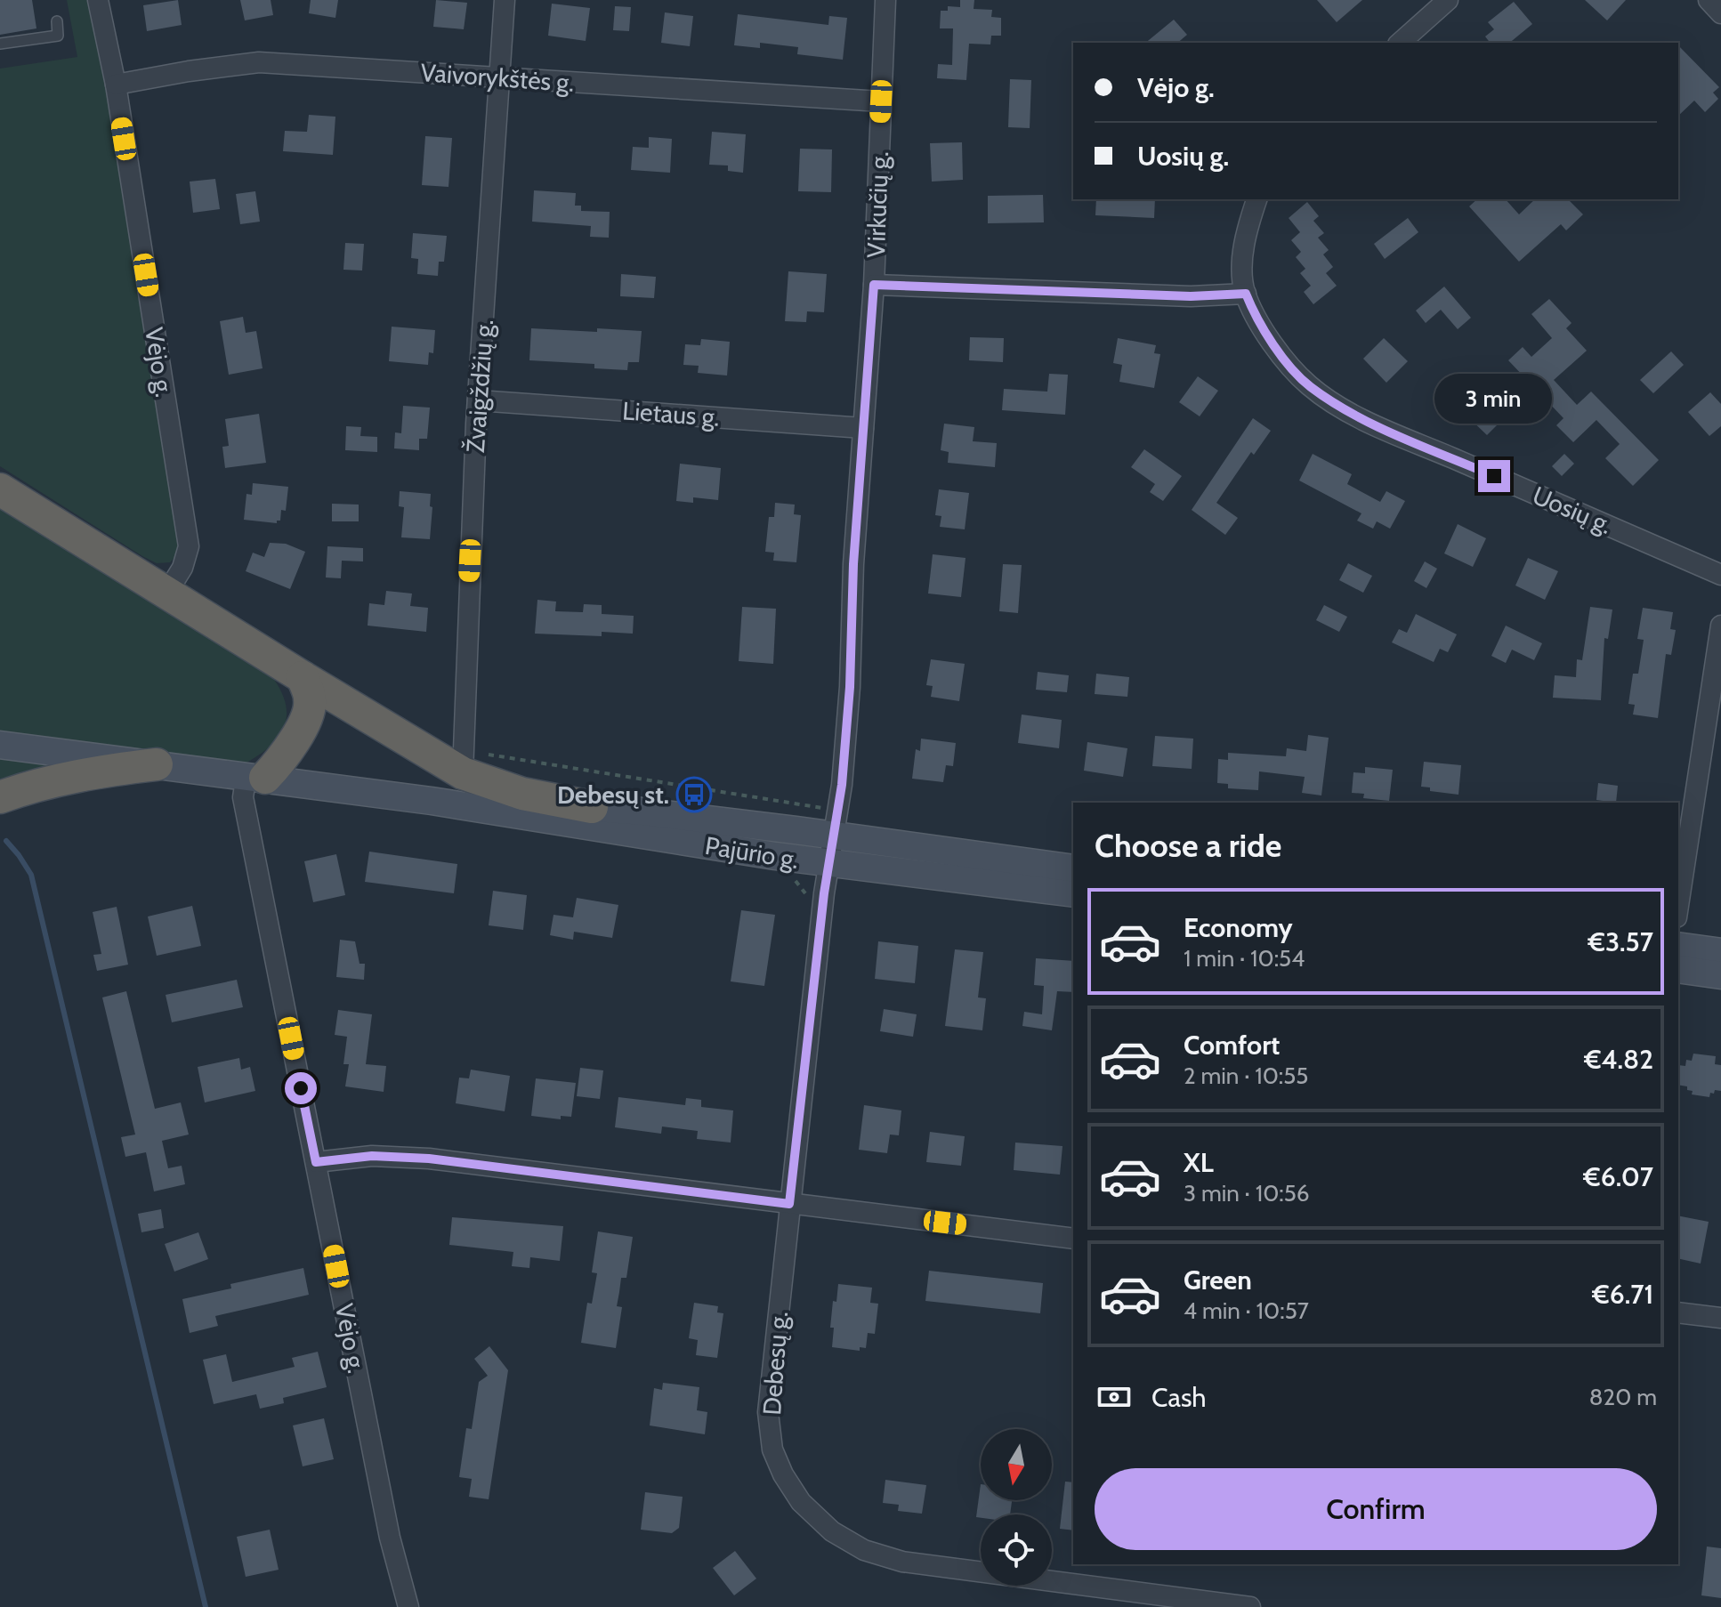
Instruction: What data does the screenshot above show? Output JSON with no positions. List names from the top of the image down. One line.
{"streets":{"main road":["Pajūrio g."],"street":["Vaivorykštės g.","Virkučių g.","Vėjo g.","Žvaigždžių g.","Lietaus g.","Uosių g.","Debesų g."]},"crossings":[["Vaivorykštės g.","Virkučių g."],["Vaivorykštės g.","Vėjo g."],["Vaivorykštės g.","Žvaigždžių g."],["Virkučių g.","Lietaus g."],["Virkučių g.","Pajūrio g."],["Virkučių g.","Debesų g."],["Vėjo g.","Pajūrio g."],["Žvaigždžių g.","Lietaus g."],["Pajūrio g.","Debesų g."]],"places":{"bus stop":["Debesų st."]},"north":"bottom","page":{"banner":["Vėjo g.","Uosių g."],"bubble":"3 min","heading":"Choose a ride","list":[{"name":"Economy","note":"1 min · 10:54","value":"€3.57"},{"name":"Comfort","note":"2 min · 10:55","value":"€4.82"},{"name":"XL","note":"3 min · 10:56","value":"€6.07"},{"name":"Green","note":"4 min · 10:57","value":"€6.71"}],"pay":["Cash","820 m"],"buttons":"Confirm"}}
